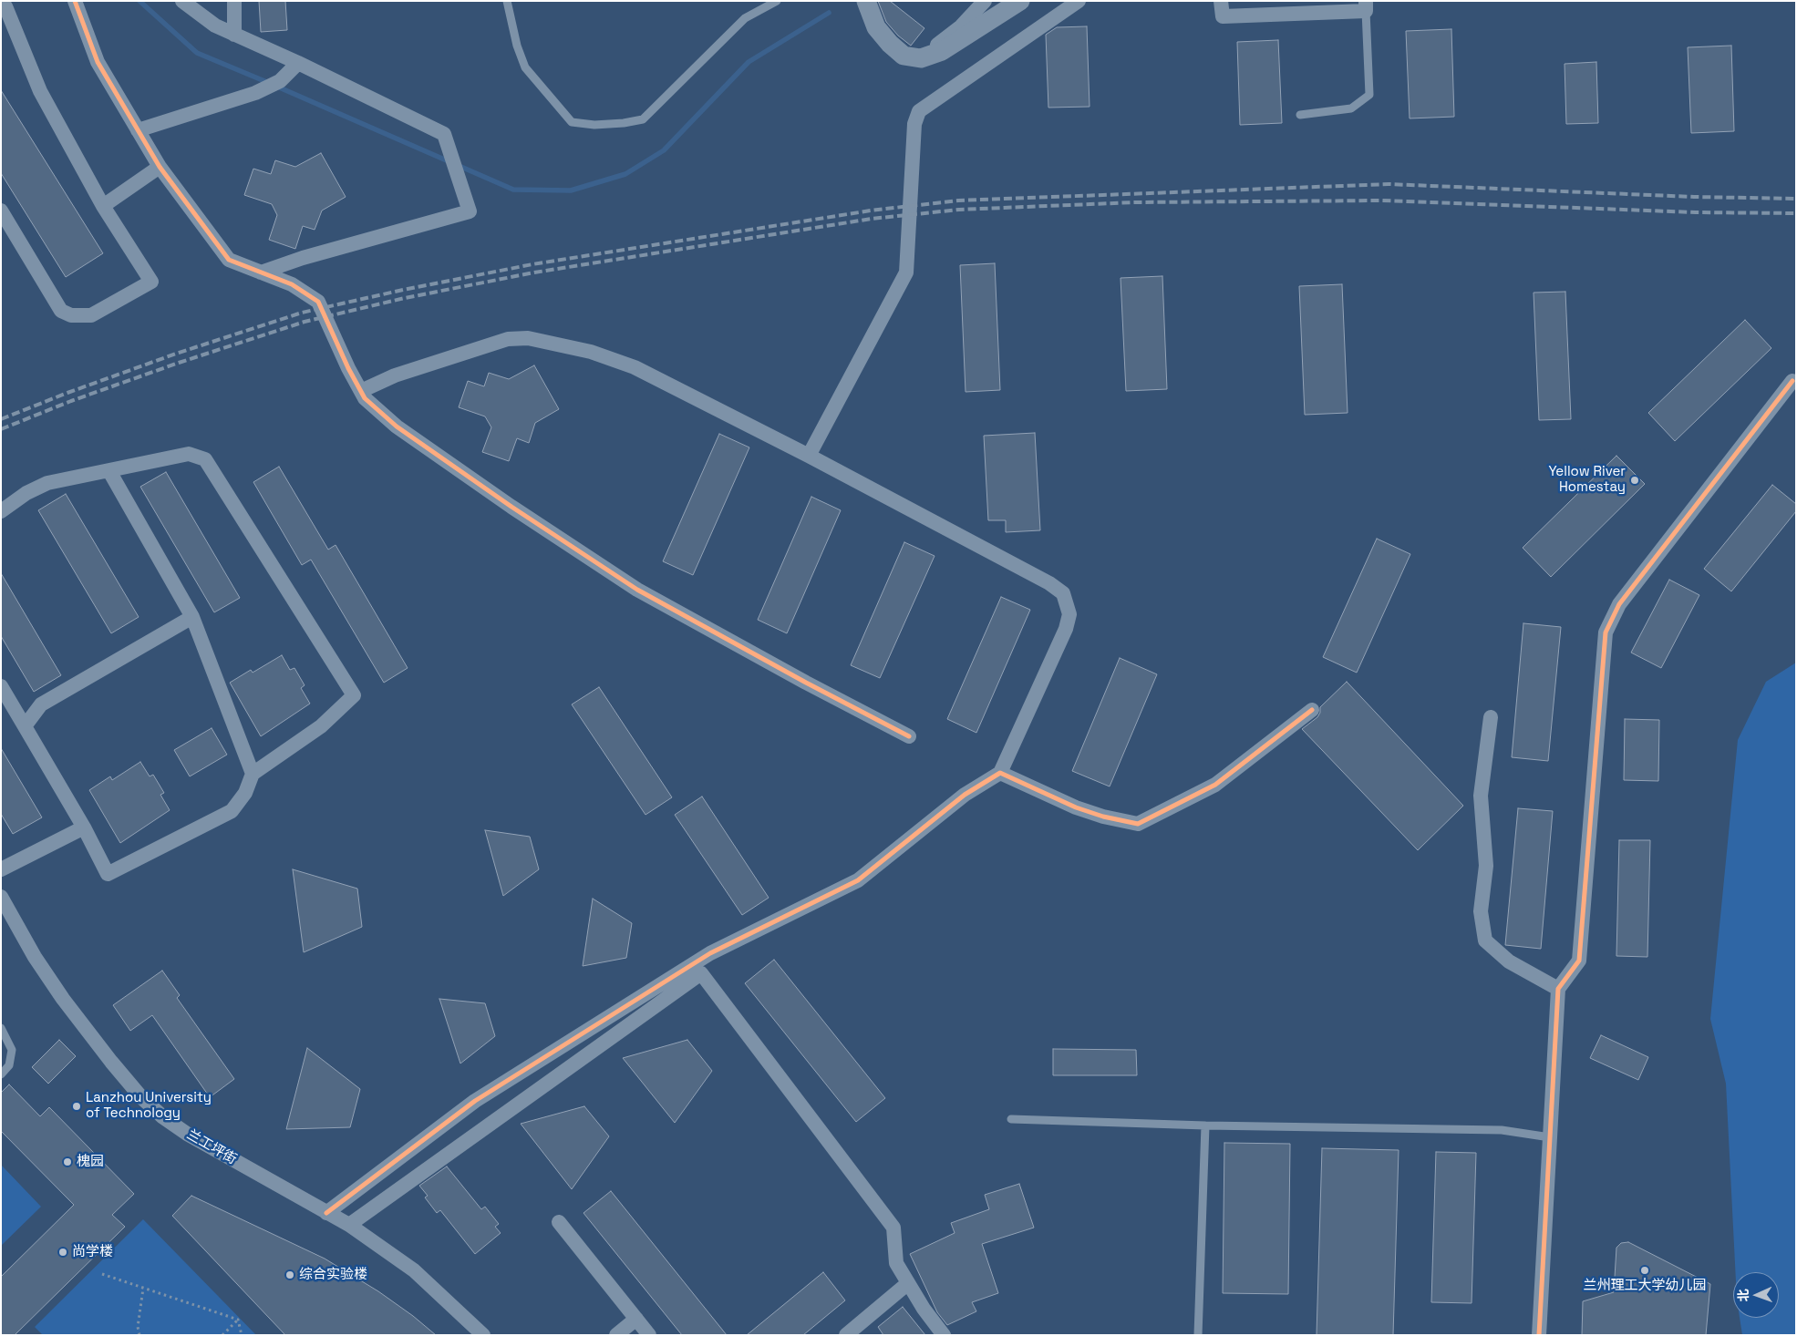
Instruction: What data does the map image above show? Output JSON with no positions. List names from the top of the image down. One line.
{"streets":{"street":["兰工坪街"]},"places":["Yellow River Homestay","Lanzhou University of Technology","槐园","尚学楼","兰州理工大学幼儿园","综合实验楼"],"north":"left"}
